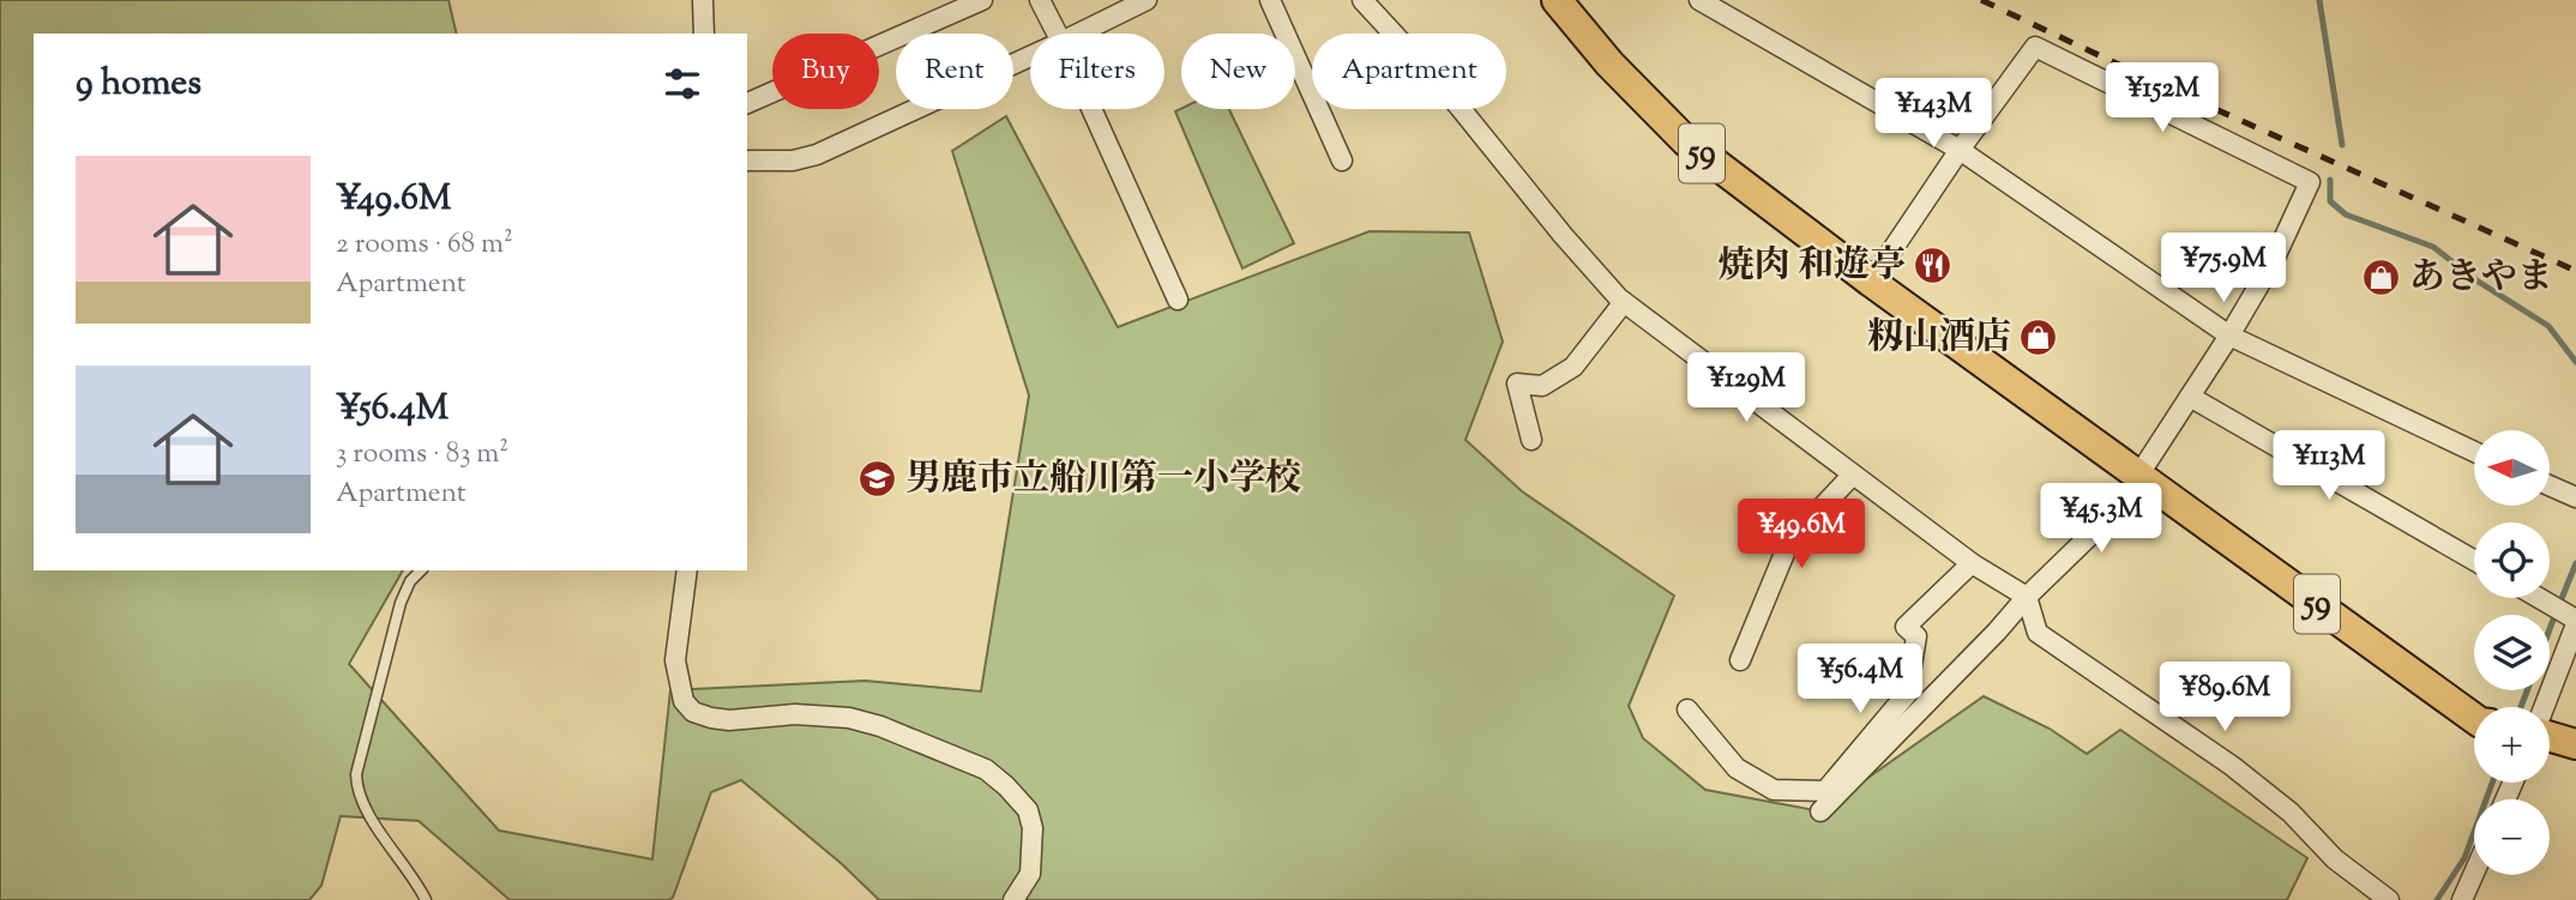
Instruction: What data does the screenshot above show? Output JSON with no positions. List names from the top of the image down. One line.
{"streets":{"main road":["59"]},"places":{"restaurant":["焼肉 和遊亭"],"shop":["あきやま","籾山酒店"],"school or university":["男鹿市立船川第一小学校"]},"north":"left","page":{"chip":["Buy","Rent","Filters","New","Apartment"],"heading":"9 homes","price":["¥152M","¥143M","¥75.9M","¥129M","¥113M","¥45.3M","¥49.6M","¥56.4M","¥89.6M"],"list":[{"name":"¥49.6M","note":"2 rooms · 68 m² · Apartment"},{"name":"¥56.4M","note":"3 rooms · 83 m² · Apartment"}],"map_buttons":["+","−"]}}
